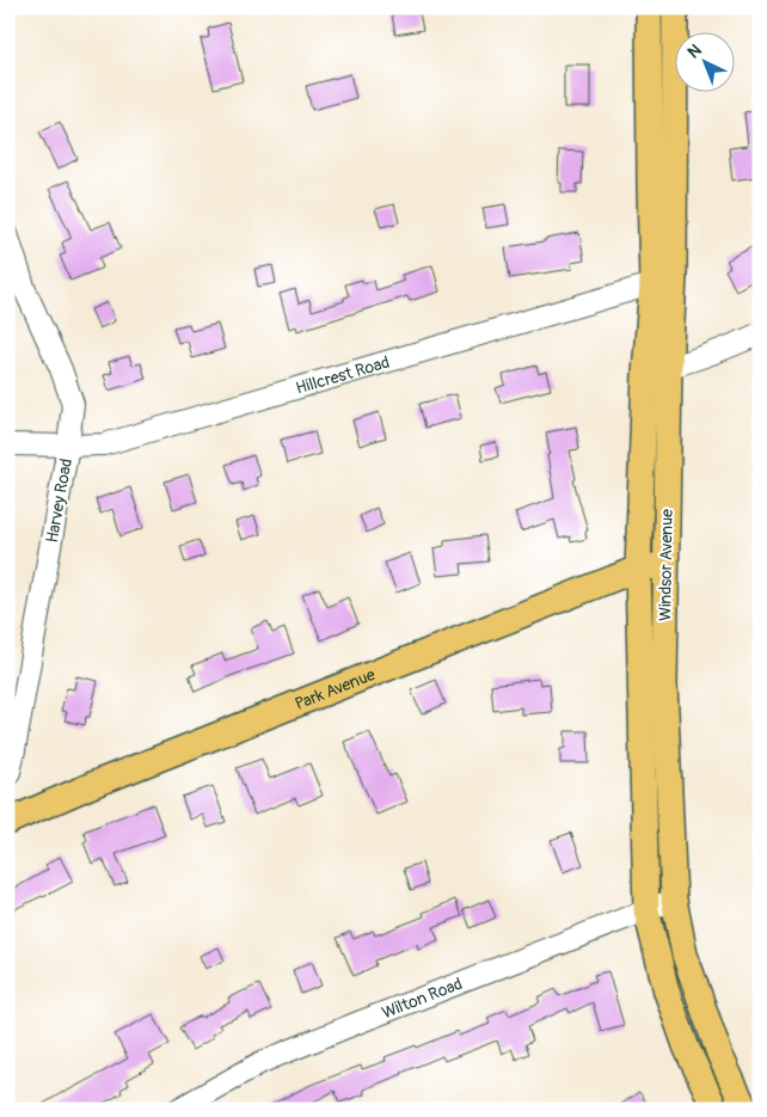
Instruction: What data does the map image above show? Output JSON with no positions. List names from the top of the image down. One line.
{"streets":{"main road":["Windsor Avenue","Park Avenue"],"street":["Hillcrest Road","Harvey Road","Wilton Road"]},"crossings":[["Hillcrest Road","Harvey Road"],["Hillcrest Road","Windsor Avenue"],["Windsor Avenue","Park Avenue"],["Windsor Avenue","Wilton Road"]],"north":"top left"}
